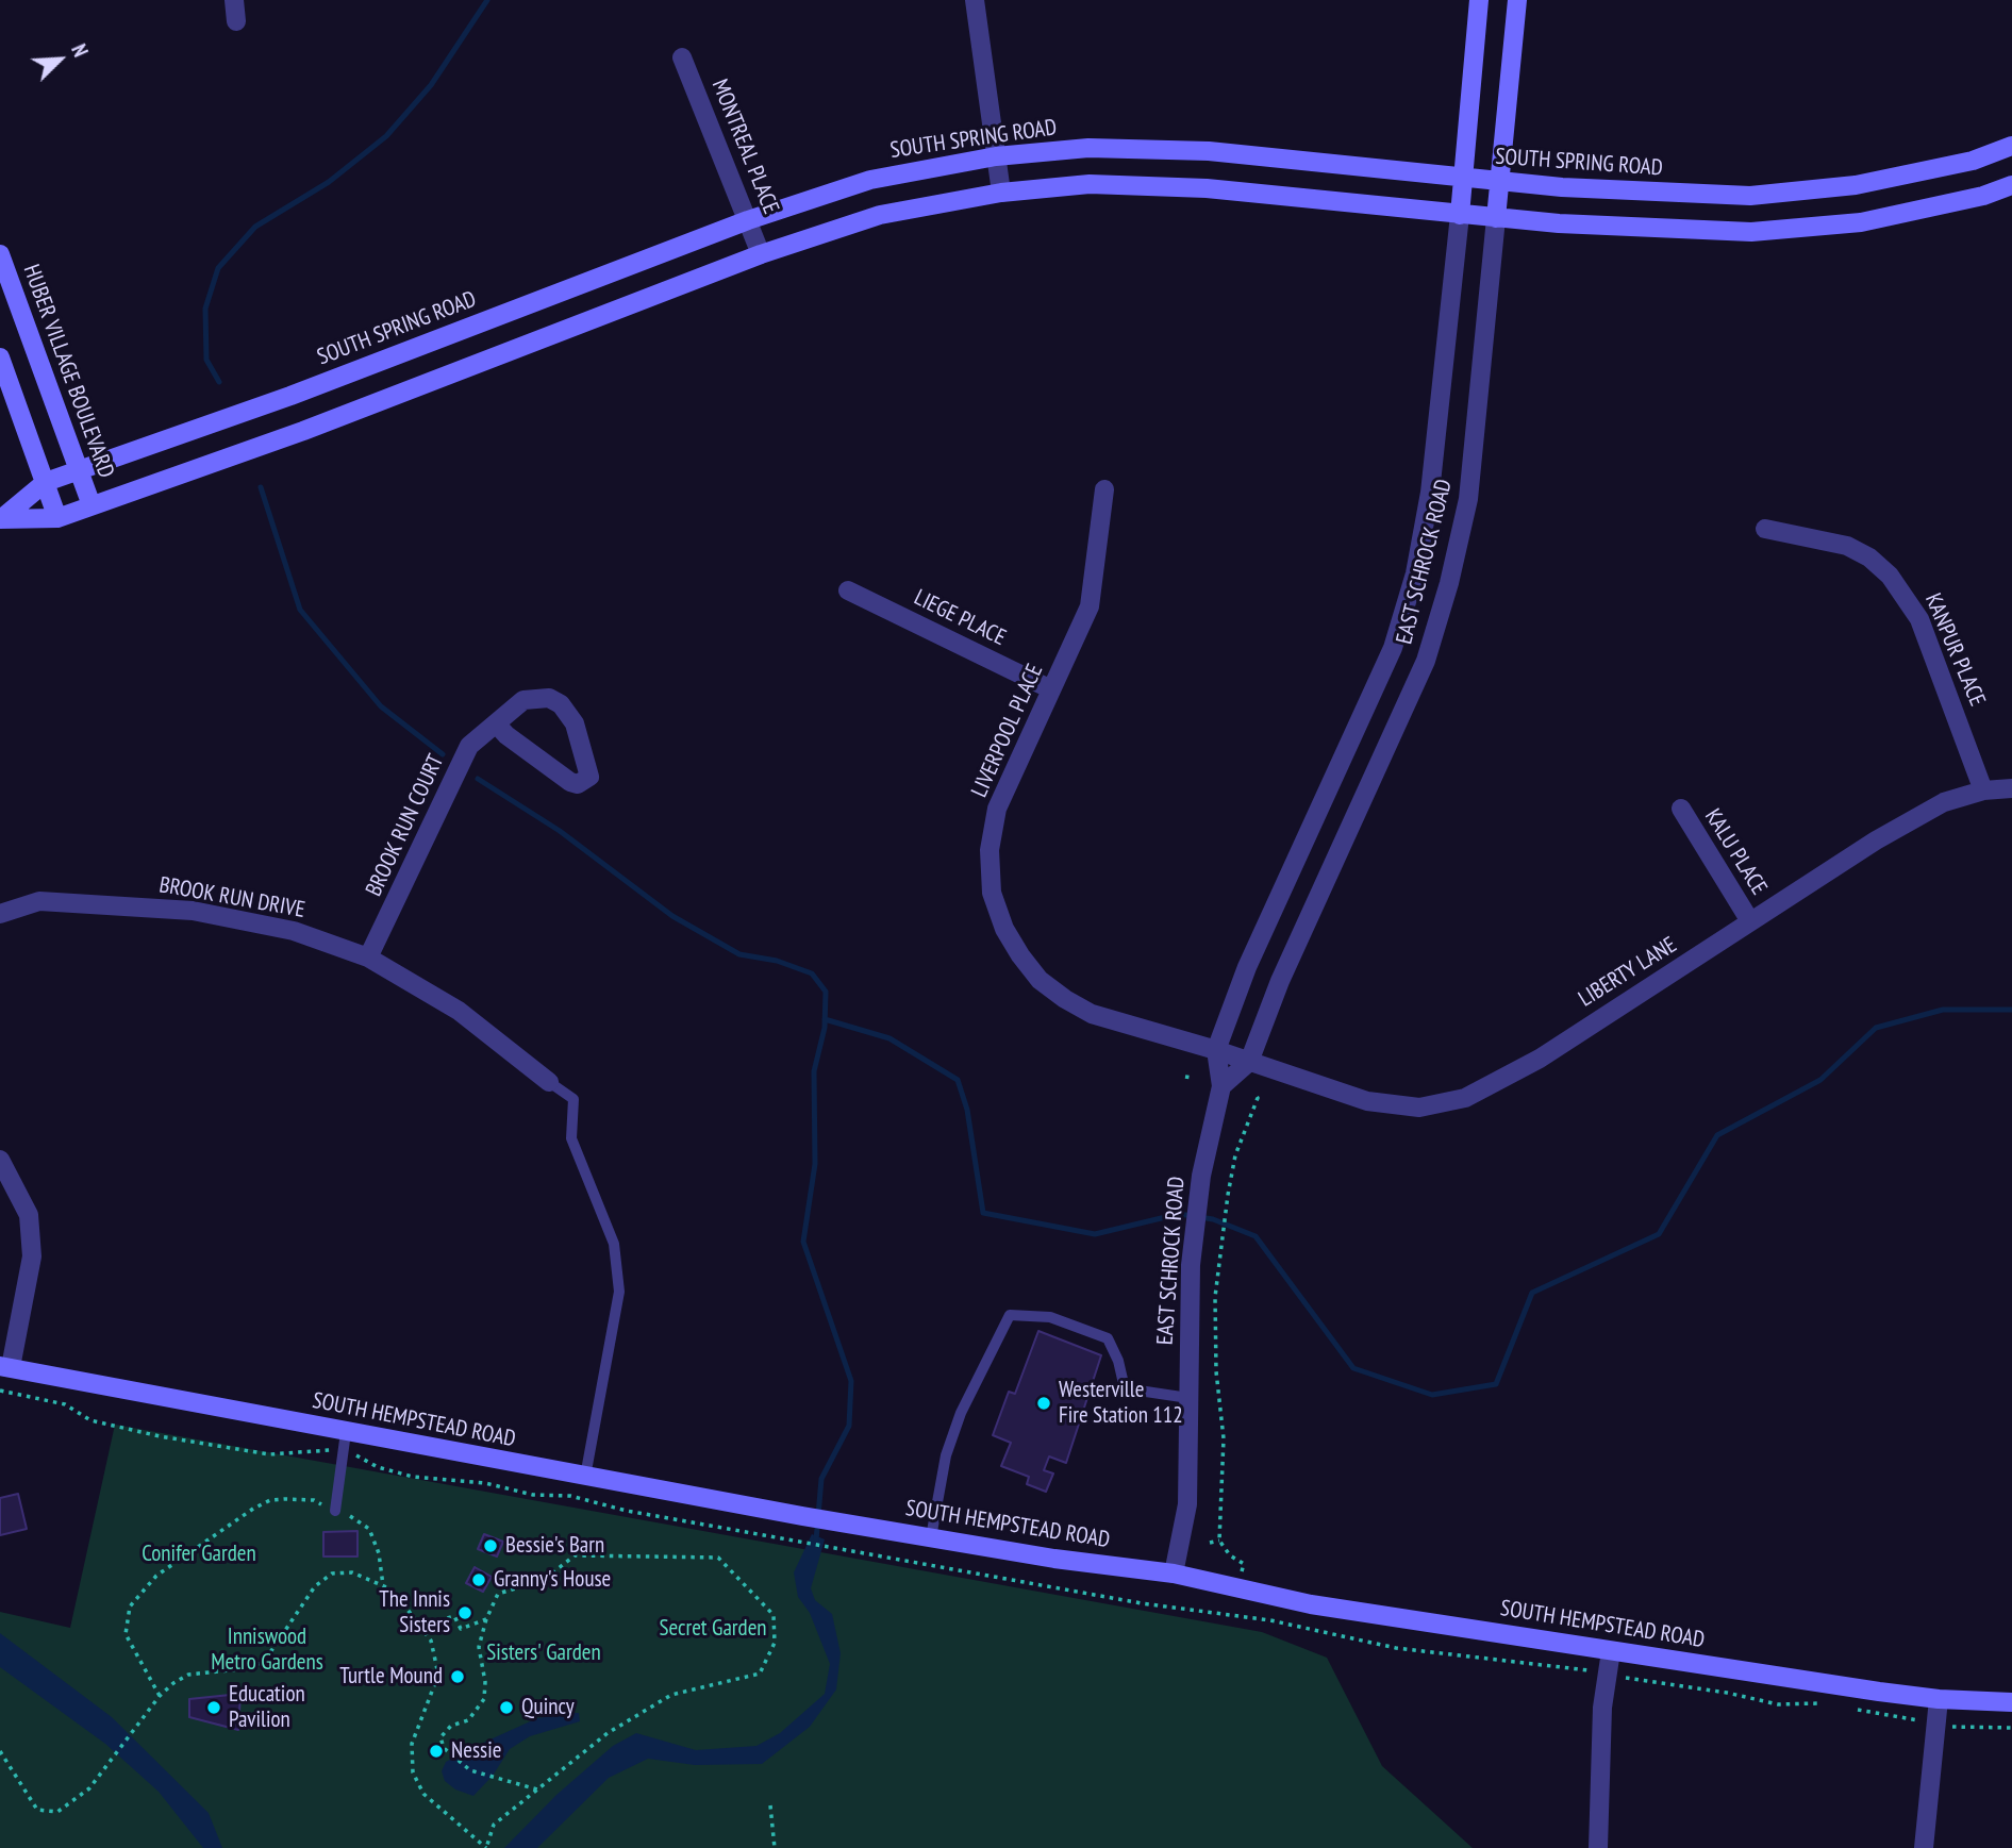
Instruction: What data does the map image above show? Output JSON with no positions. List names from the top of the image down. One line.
{"streets":{"main road":["SOUTH SPRING ROAD","HUBER VILLAGE BOULEVARD","EAST SCHROCK ROAD","SOUTH HEMPSTEAD ROAD"],"street":["MONTREAL PLACE","LIEGE PLACE","KANPUR PLACE","LIVERPOOL PLACE","BROOK RUN COURT","KALU PLACE","BROOK RUN DRIVE","LIBERTY LANE"]},"crossings":[["SOUTH SPRING ROAD","MONTREAL PLACE"],["SOUTH SPRING ROAD","HUBER VILLAGE BOULEVARD"],["SOUTH SPRING ROAD","EAST SCHROCK ROAD"],["EAST SCHROCK ROAD","LIVERPOOL PLACE"],["EAST SCHROCK ROAD","LIBERTY LANE"],["EAST SCHROCK ROAD","SOUTH HEMPSTEAD ROAD"],["LIEGE PLACE","LIVERPOOL PLACE"],["KANPUR PLACE","LIBERTY LANE"],["LIVERPOOL PLACE","LIBERTY LANE"],["BROOK RUN COURT","BROOK RUN DRIVE"],["KALU PLACE","LIBERTY LANE"]],"parks":["Conifer Garden","Secret Garden","Inniswood Metro Gardens","Sisters' Garden"],"places":["Westerville Fire Station 112","Bessie's Barn","Granny's House","The Innis Sisters","Turtle Mound","Education Pavilion","Quincy","Nessie"],"north":"top right"}
